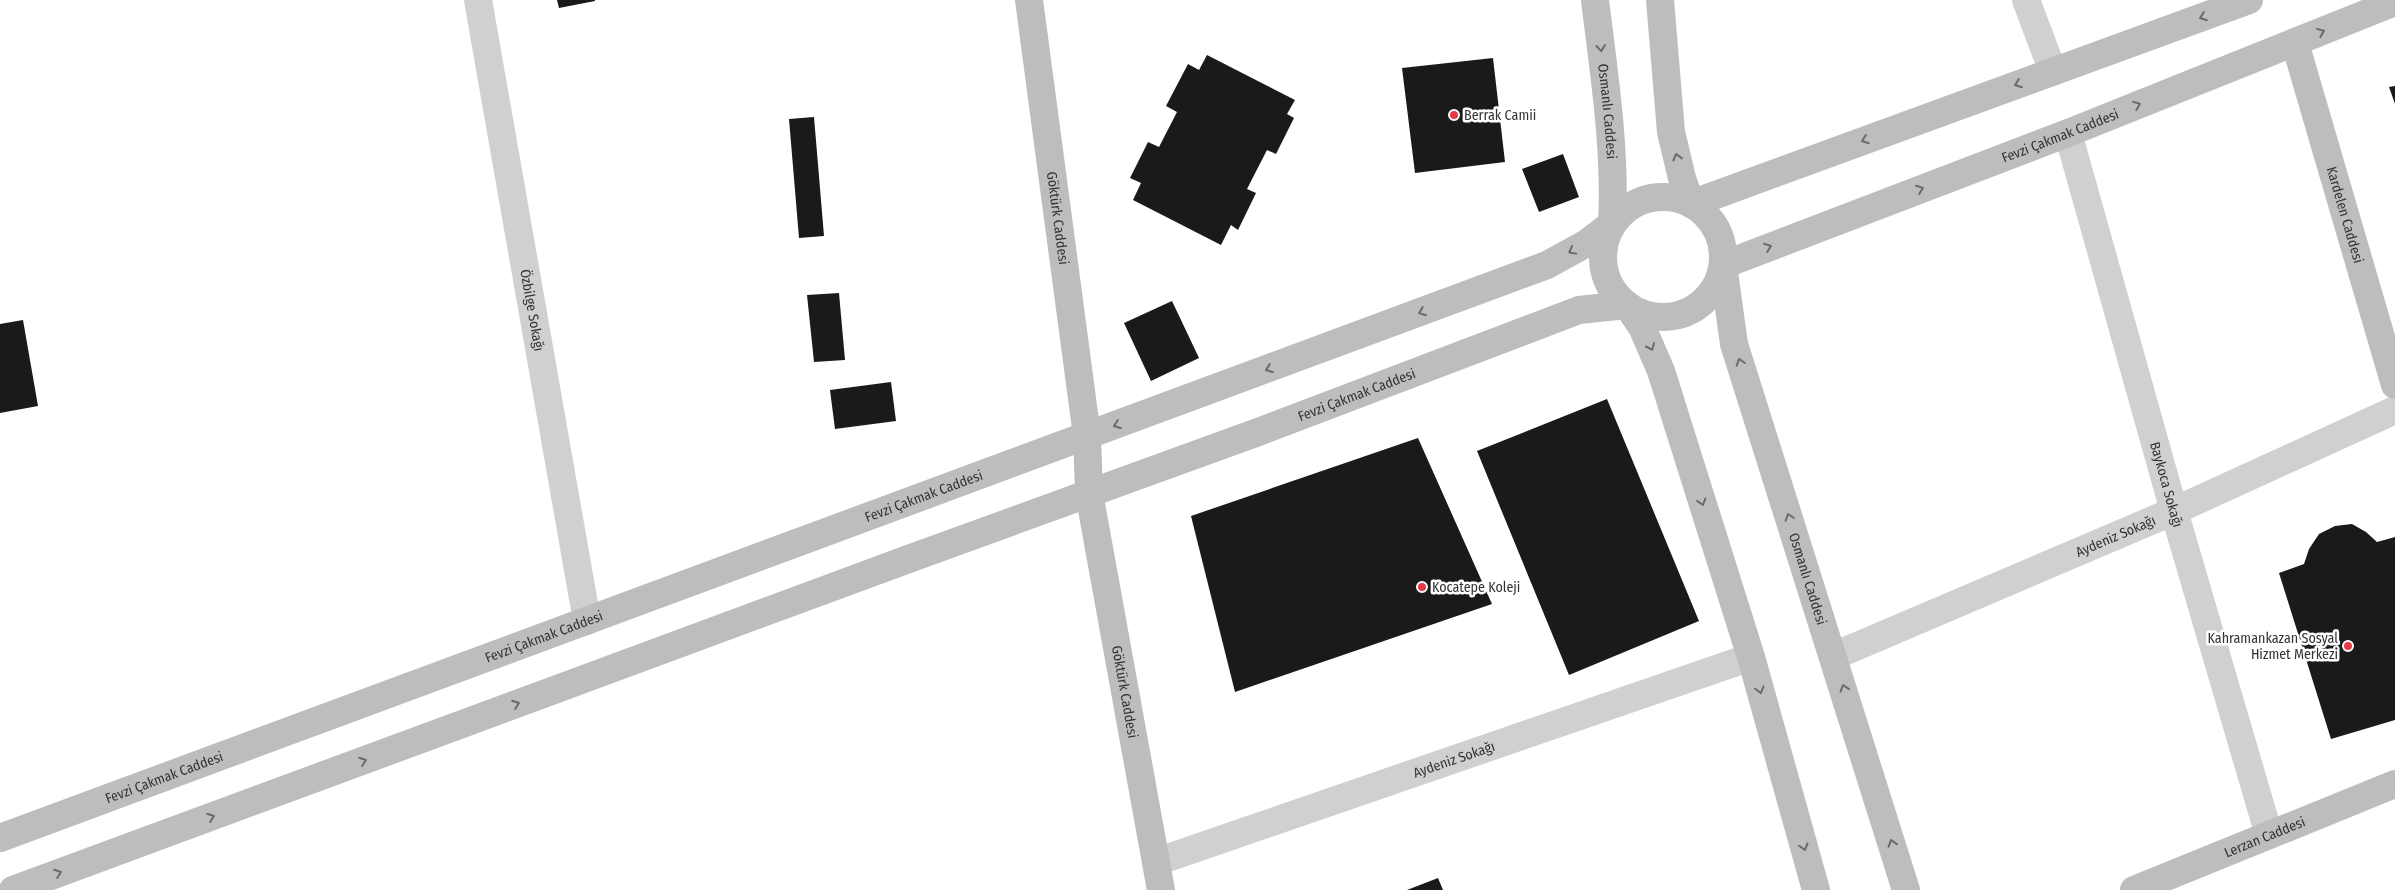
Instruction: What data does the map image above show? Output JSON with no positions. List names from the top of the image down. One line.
{"streets":{"main road":["Osmanlı Caddesi","Fevzi Çakmak Caddesi","Kardelen Caddesi","Göktürk Caddesi","Lerzan Caddesi"],"street":["Özbilge Sokağı","Baykoca Sokağı","Aydeniz Sokağı"]},"crossings":[["Osmanlı Caddesi","Fevzi Çakmak Caddesi"],["Osmanlı Caddesi","Aydeniz Sokağı"],["Fevzi Çakmak Caddesi","Kardelen Caddesi"],["Fevzi Çakmak Caddesi","Göktürk Caddesi"],["Fevzi Çakmak Caddesi","Özbilge Sokağı"],["Fevzi Çakmak Caddesi","Baykoca Sokağı"],["Göktürk Caddesi","Aydeniz Sokağı"],["Baykoca Sokağı","Aydeniz Sokağı"],["Baykoca Sokağı","Lerzan Caddesi"]],"places":["Berrak Camii","Kocatepe Koleji","Kahramankazan Sosyal Hizmet Merkezi"]}
